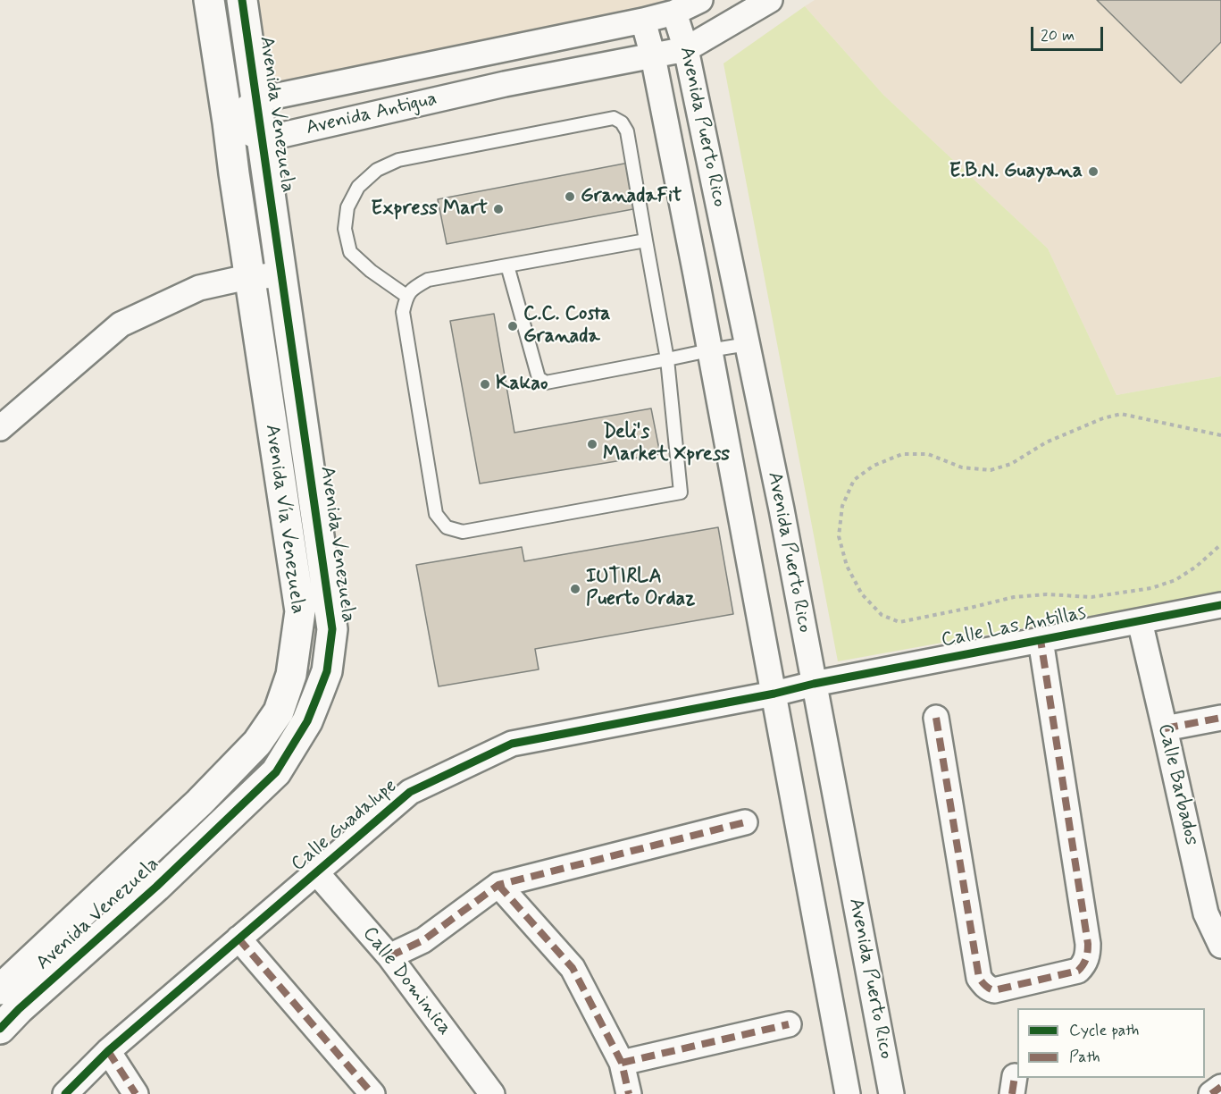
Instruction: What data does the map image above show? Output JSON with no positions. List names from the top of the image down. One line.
{"streets":{"street":["Avenida Venezuela","Avenida Antigua","Avenida Puerto Rico","Avenida Vía Venezuela","Calle Las Antillas","Calle Barbados","Calle Guadalupe","Calle Dominica"]},"crossings":[["Avenida Venezuela","Avenida Antigua"],["Avenida Antigua","Avenida Puerto Rico"],["Avenida Antigua","Avenida Vía Venezuela"],["Avenida Puerto Rico","Calle Las Antillas"],["Avenida Puerto Rico","Calle Guadalupe"],["Calle Las Antillas","Calle Barbados"],["Calle Las Antillas","Calle Guadalupe"],["Calle Guadalupe","Calle Dominica"]],"places":["E.B.N. Guayana","GranadaFit","Express Mart","C.C. Costa Granada","Kakao","Deli's Market Xpress","IUTIRLA Puerto Ordaz"],"legend":["Cycle path","Path"],"scale_bar":"20 m"}
